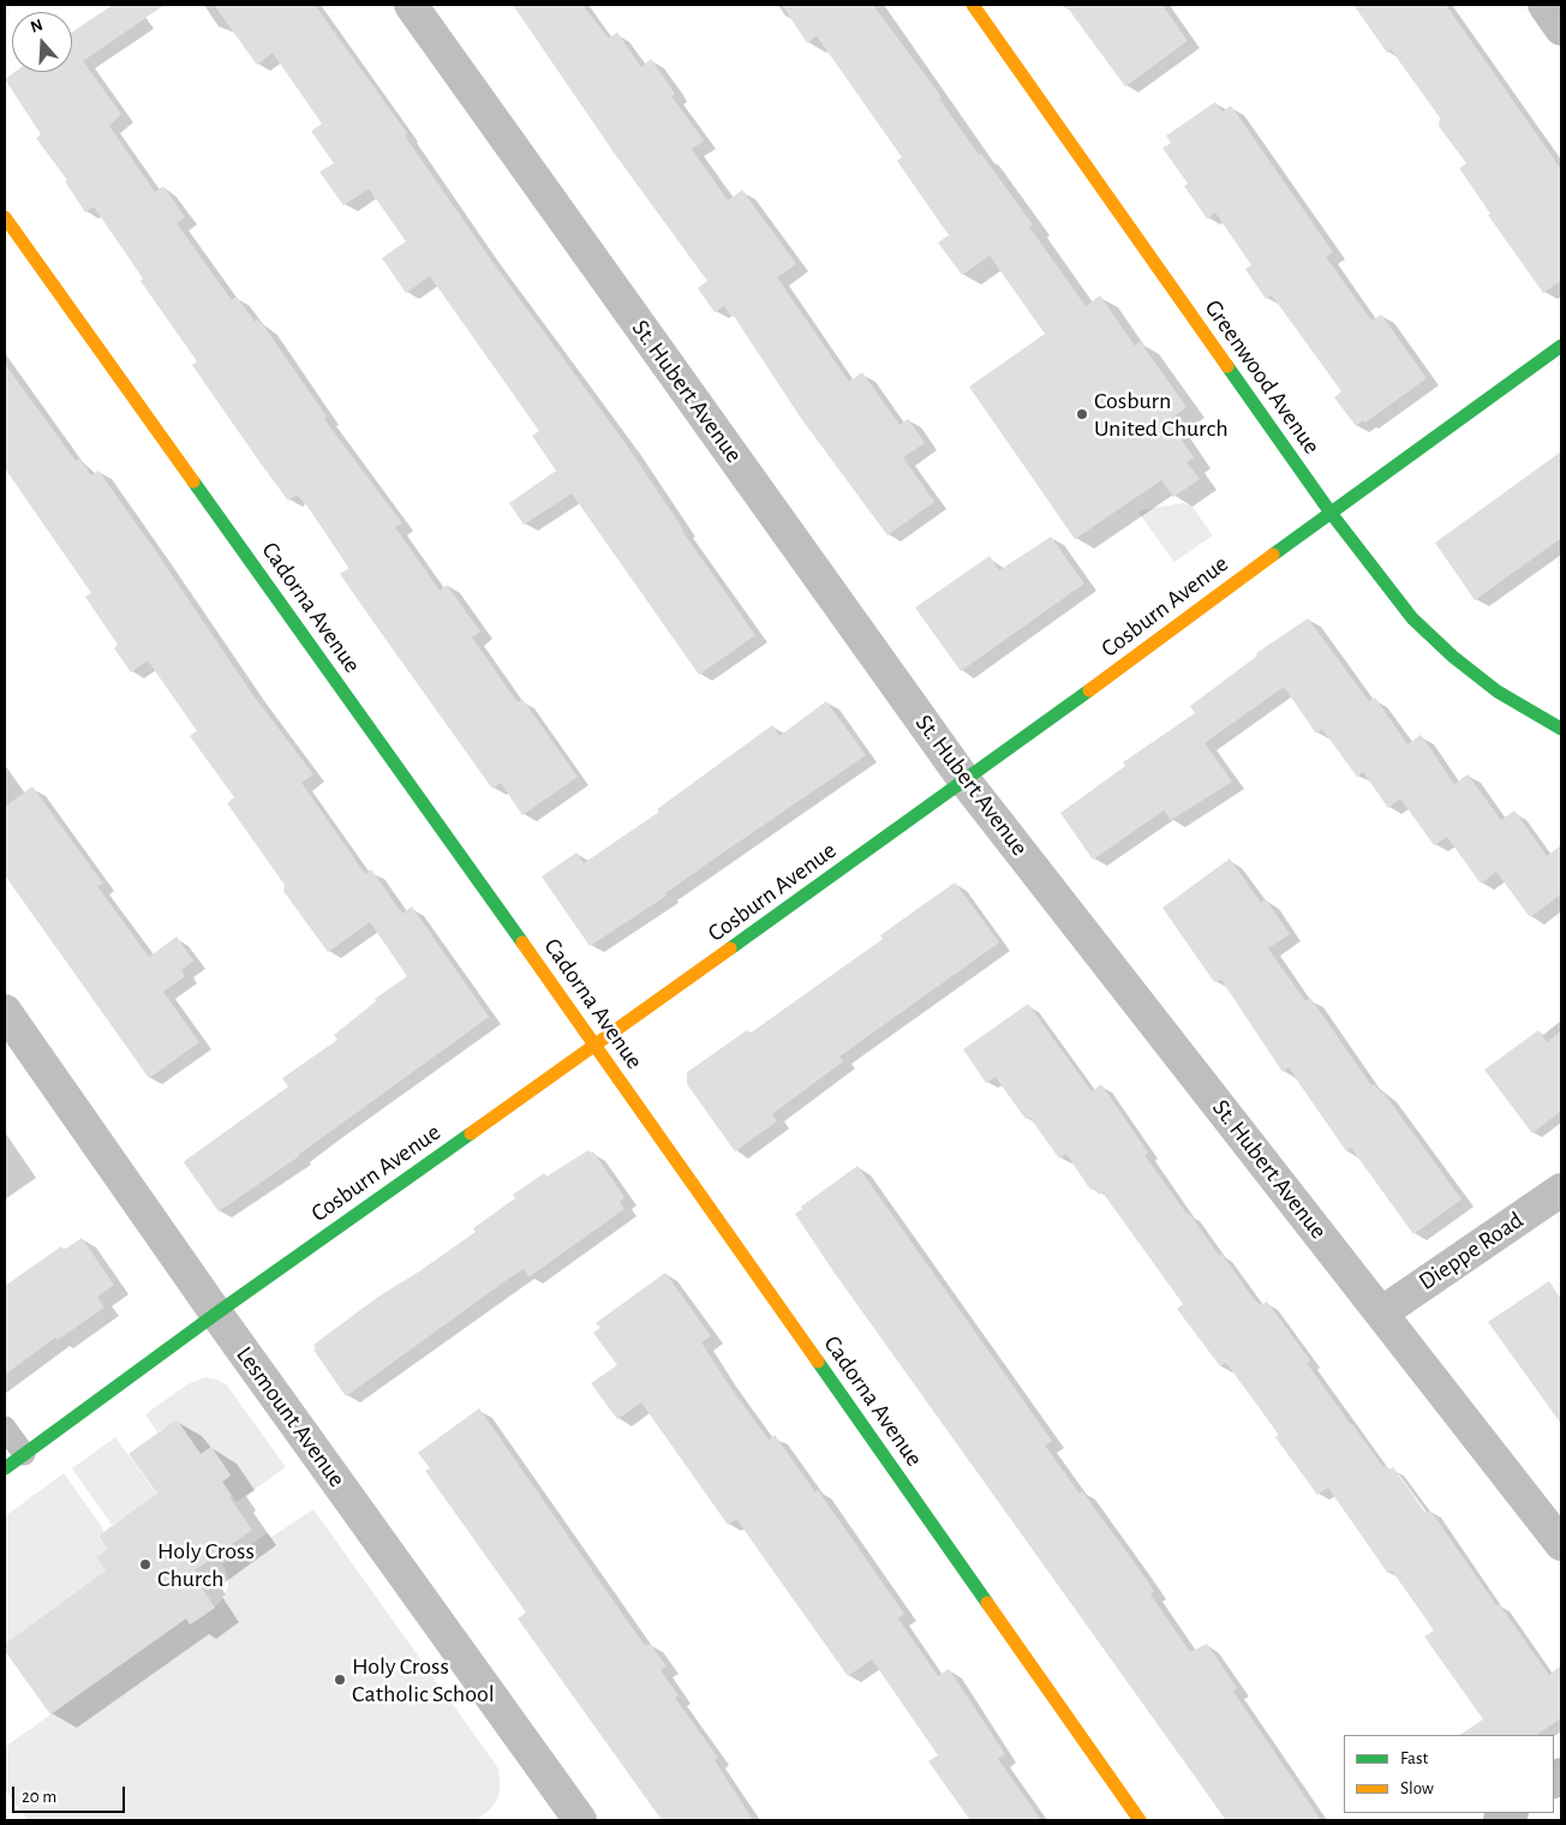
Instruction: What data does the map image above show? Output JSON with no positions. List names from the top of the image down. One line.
{"streets":{"street":["Greenwood Avenue","St. Hubert Avenue","Cosburn Avenue","Cadorna Avenue","Dieppe Road","Lesmount Avenue"]},"crossings":[["Greenwood Avenue","Cosburn Avenue"],["St. Hubert Avenue","Cosburn Avenue"],["St. Hubert Avenue","Dieppe Road"],["Cosburn Avenue","Cadorna Avenue"],["Cosburn Avenue","Lesmount Avenue"]],"places":["Cosburn United Church","Holy Cross Church","Holy Cross Catholic School"],"legend":["Fast","Slow"],"scale_bar":"20 m","north":"top"}
